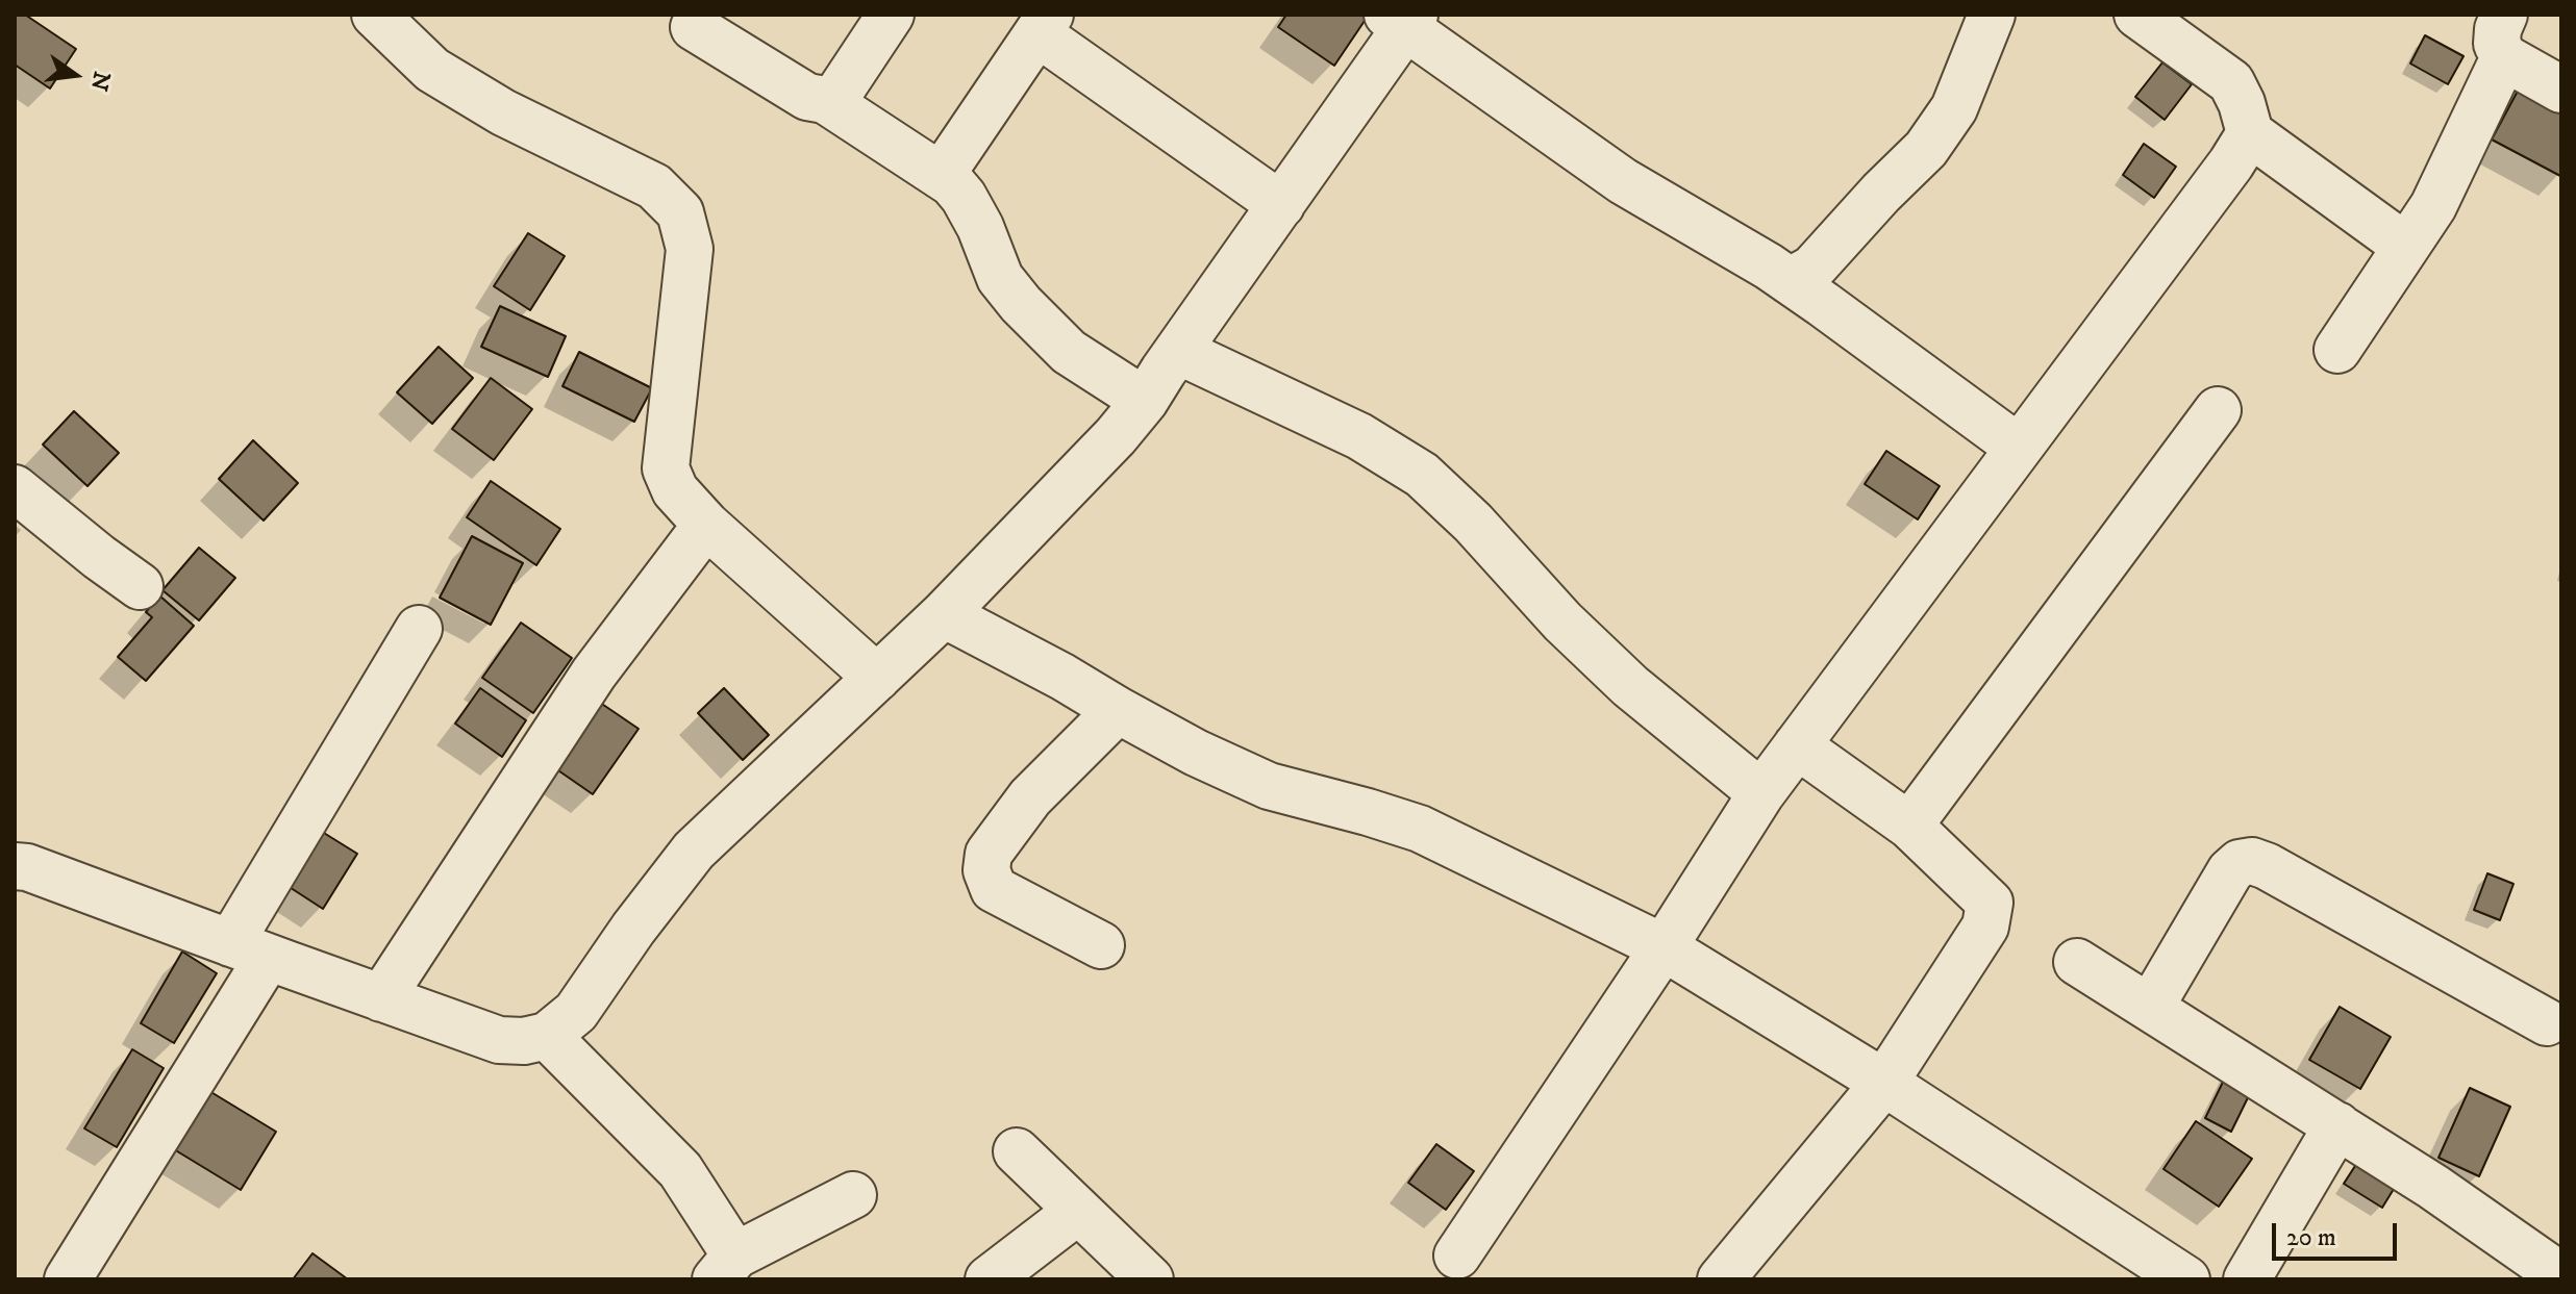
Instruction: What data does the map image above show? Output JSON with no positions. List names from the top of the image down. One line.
{"scale_bar":"20 m","north":"right"}
